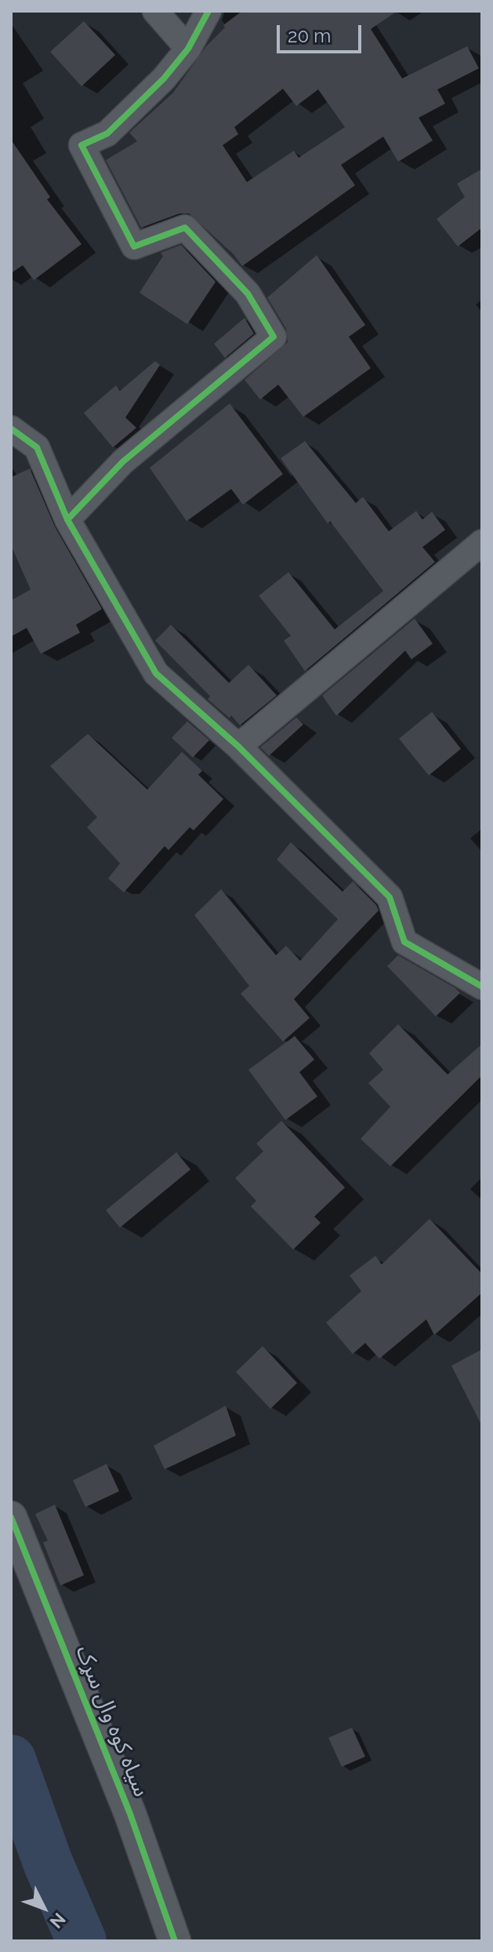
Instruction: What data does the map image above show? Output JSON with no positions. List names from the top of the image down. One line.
{"streets":{"street":["سیاه کوه وال سړک"]},"scale_bar":"20 m","north":"bottom right"}
